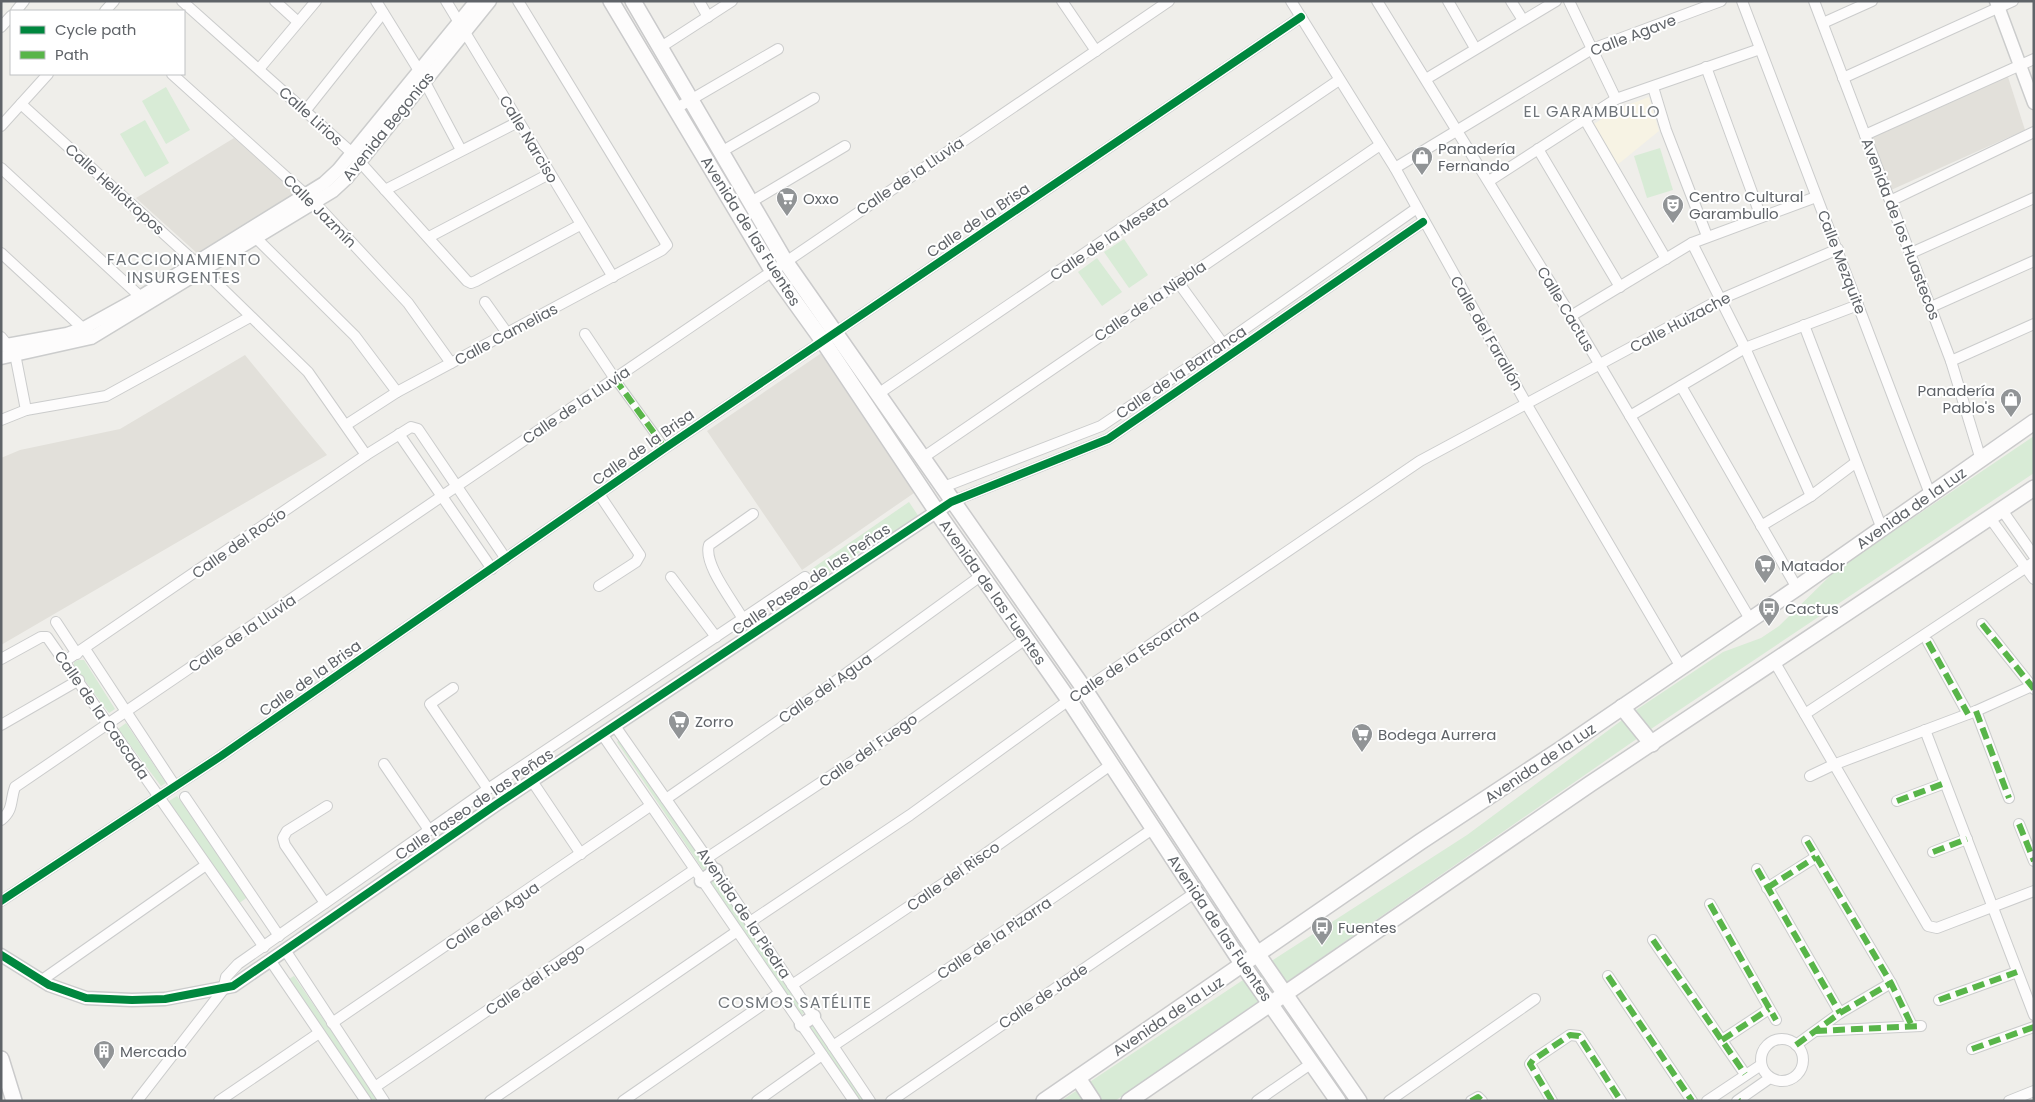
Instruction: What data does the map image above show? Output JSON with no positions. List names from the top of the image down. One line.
{"streets":{"main road":["Avenida de las Fuentes","Avenida de la Luz"],"street":["Calle Agave","Calle Lirios","Avenida Begonias","Calle Narciso","Calle de la Lluvia","Calle Heliotropos","Calle Jazmín","Calle de la Brisa","Avenida de los Huastecos","Calle de la Meseta","Calle Mezquite","Calle de la Niebla","Calle Cactus","Calle Huizache","Calle del Farallón","Calle Camelias","Calle de la Barranca","Calle del Rocío","Calle Paseo de las Peñas","Calle de la Escarcha","Calle del Agua","Calle de la Cascada","Calle del Fuego","Calle del Risco","Avenida de la Piedra","Calle de la Pizarra","Calle de Jade"]},"crossings":[["Calle Agave","Calle Cactus"],["Calle Agave","Calle del Farallón"],["Calle Lirios","Avenida Begonias"],["Calle Lirios","Calle Narciso"],["Avenida Begonias","Calle Narciso"],["Avenida Begonias","Calle Heliotropos"],["Avenida Begonias","Calle Jazmín"],["Calle Narciso","Calle Camelias"],["Calle de la Lluvia","Avenida de las Fuentes"],["Calle de la Lluvia","Calle del Rocío"],["Calle de la Lluvia","Calle de la Cascada"],["Calle Heliotropos","Calle Camelias"],["Calle Heliotropos","Calle del Rocío"],["Calle Jazmín","Calle Camelias"],["Calle de la Brisa","Avenida de las Fuentes"],["Calle de la Brisa","Calle del Farallón"],["Calle de la Brisa","Calle de la Cascada"],["Avenida de los Huastecos","Avenida de la Luz"],["Avenida de las Fuentes","Calle de la Meseta"],["Avenida de las Fuentes","Calle de la Niebla"],["Avenida de las Fuentes","Calle de la Barranca"],["Avenida de las Fuentes","Avenida de la Luz"],["Avenida de las Fuentes","Calle Paseo de las Peñas"],["Avenida de las Fuentes","Calle de la Escarcha"],["Avenida de las Fuentes","Calle del Agua"],["Avenida de las Fuentes","Calle del Fuego"],["Avenida de las Fuentes","Calle del Risco"],["Avenida de las Fuentes","Calle de la Pizarra"],["Avenida de las Fuentes","Calle de Jade"],["Calle de la Meseta","Calle del Farallón"],["Calle Mezquite","Calle Huizache"],["Calle Mezquite","Avenida de la Luz"],["Calle de la Niebla","Calle del Farallón"],["Calle Cactus","Calle Huizache"],["Calle Cactus","Avenida de la Luz"],["Calle Huizache","Calle del Farallón"],["Calle Huizache","Calle de la Escarcha"],["Calle del Farallón","Calle de la Barranca"],["Calle del Farallón","Avenida de la Luz"],["Calle del Farallón","Calle de la Escarcha"],["Calle de la Barranca","Calle Paseo de las Peñas"],["Calle del Rocío","Calle de la Cascada"],["Calle Paseo de las Peñas","Calle de la Cascada"],["Calle Paseo de las Peñas","Avenida de la Piedra"],["Calle de la Escarcha","Avenida de la Piedra"],["Calle del Agua","Avenida de la Piedra"],["Calle del Fuego","Avenida de la Piedra"],["Calle del Risco","Avenida de la Piedra"],["Avenida de la Piedra","Calle de la Pizarra"]],"districts":["EL GARAMBULLO","FACCIONAMIENTO INSURGENTES","COSMOS SATÉLITE"],"places":{"shop":["Panadería Fernando","Panadería Pablo's"],"supermarket":["Oxxo","Matador","Zorro","Bodega Aurrera"],"theatre":["Centro Cultural Garambullo"],"bus stop":["Cactus","Fuentes"],"building":["Mercado"]},"legend":["Cycle path","Path"]}
